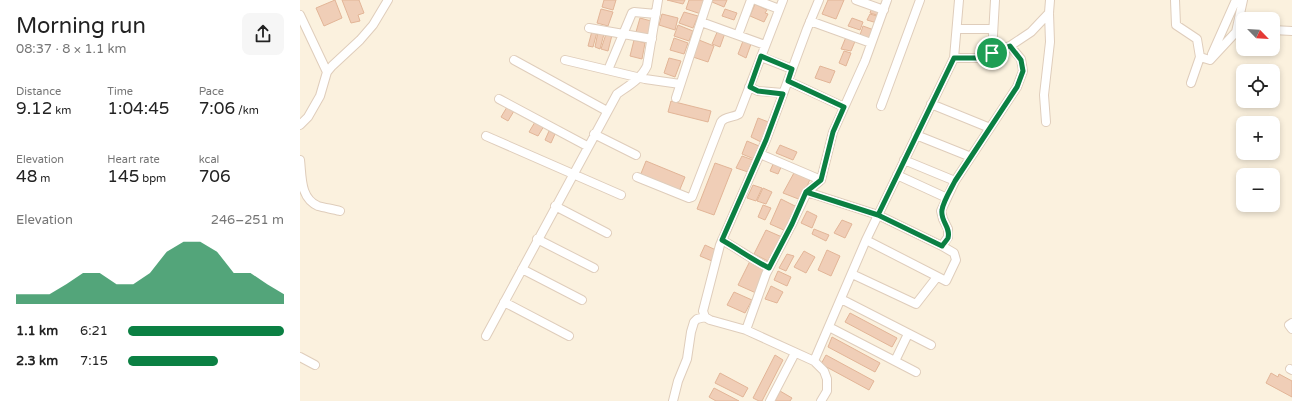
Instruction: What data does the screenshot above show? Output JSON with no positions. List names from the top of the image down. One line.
{"north":"bottom right","page":{"heading":["Morning run","08:37 · 8 × 1.1 km"],"map_buttons":["+","−"],"stats":[["Distance","9.12 km"],["Time","1:04:45"],["Pace","7:06 /km"],["Elevation","48 m"],["Heart rate","145 bpm"],["kcal","706"]],"chart":["Elevation","246–251 m"],"list":[{"name":"1.1 km","note":"6:21"},{"name":"2.3 km","note":"7:15"}]}}
